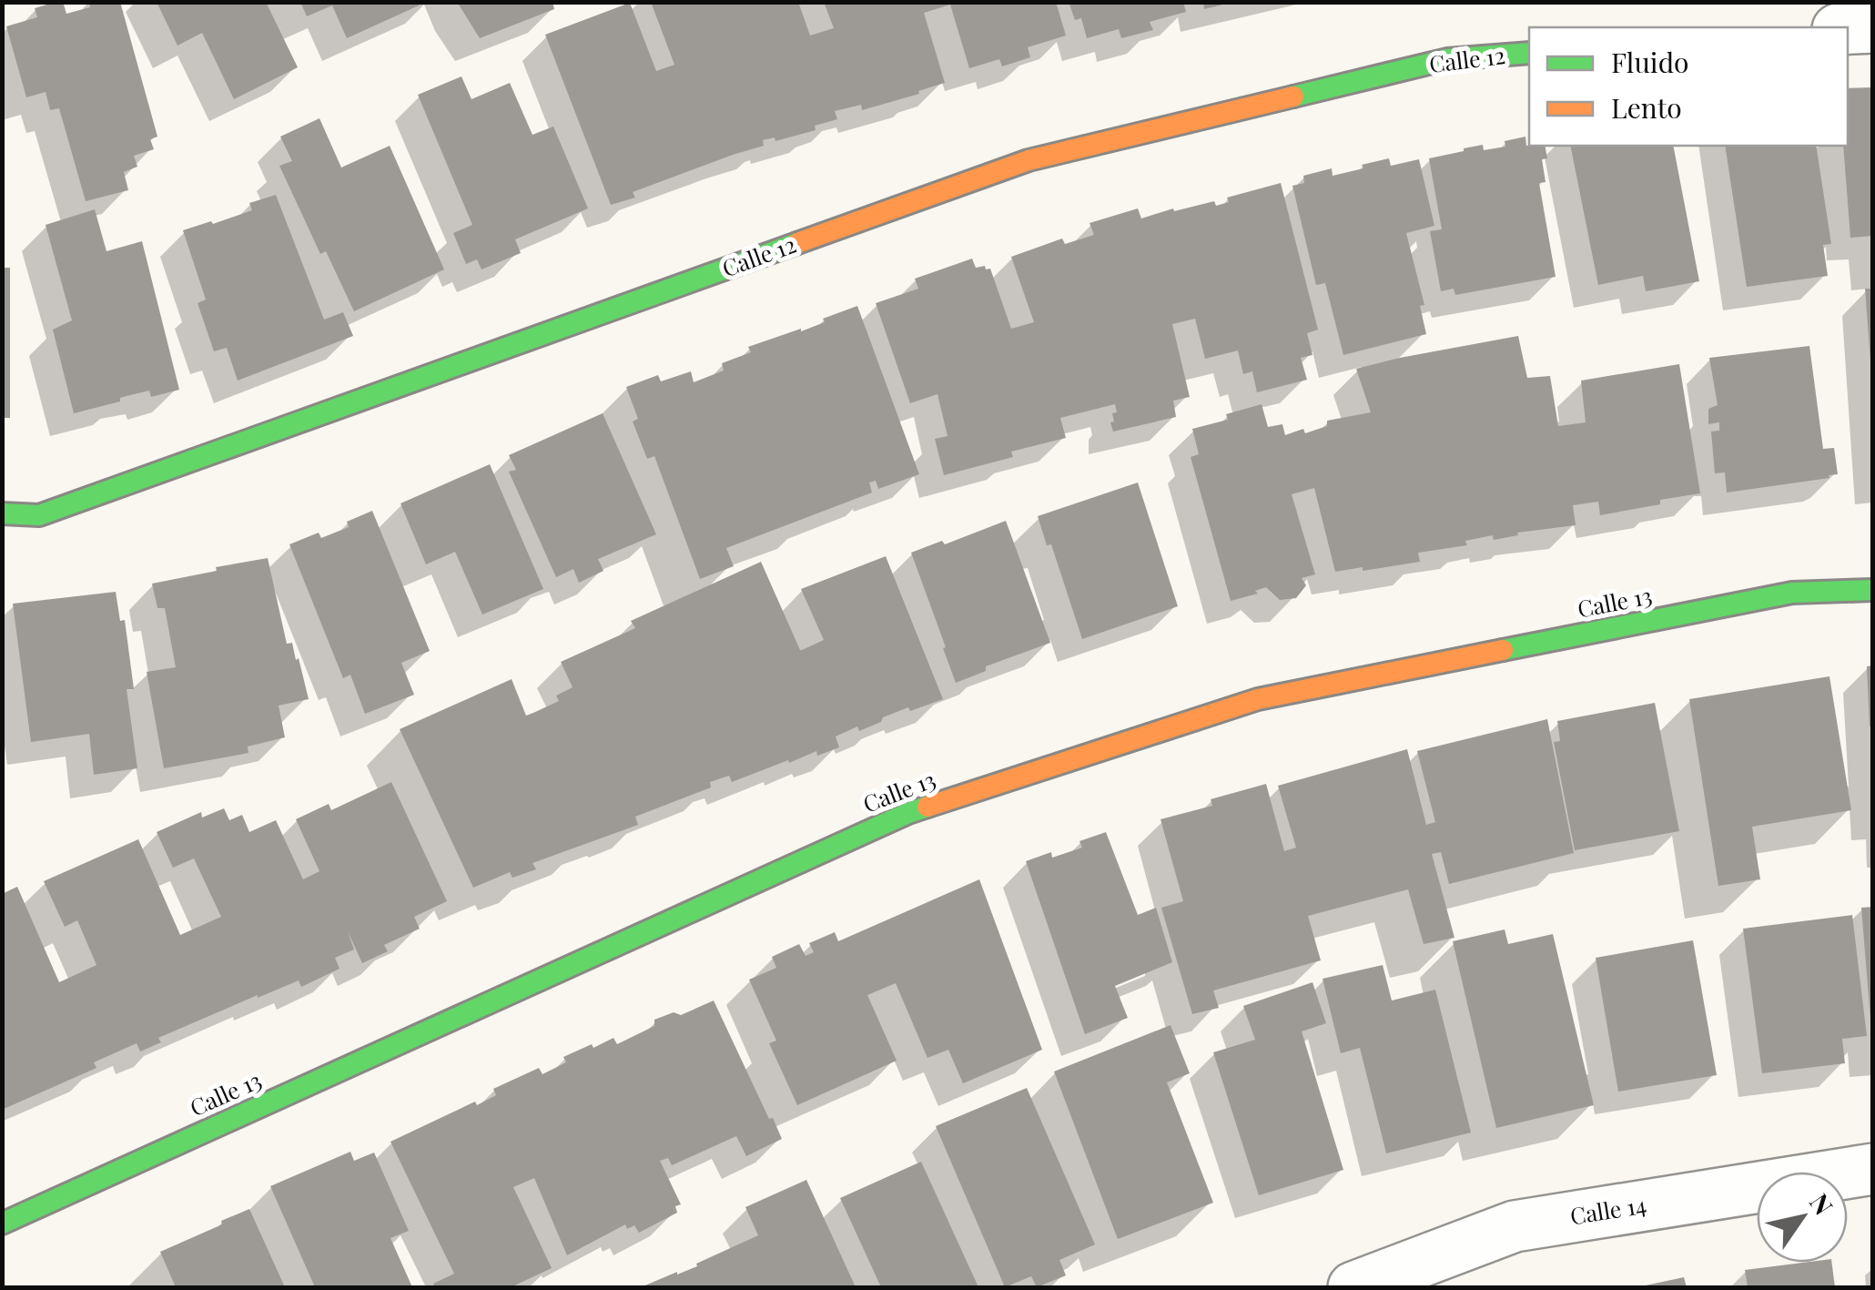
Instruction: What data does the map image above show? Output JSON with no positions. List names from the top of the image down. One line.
{"streets":{"street":["Calle 12","Calle 13","Calle 14"]},"legend":["Fluido","Lento"],"north":"top right"}
